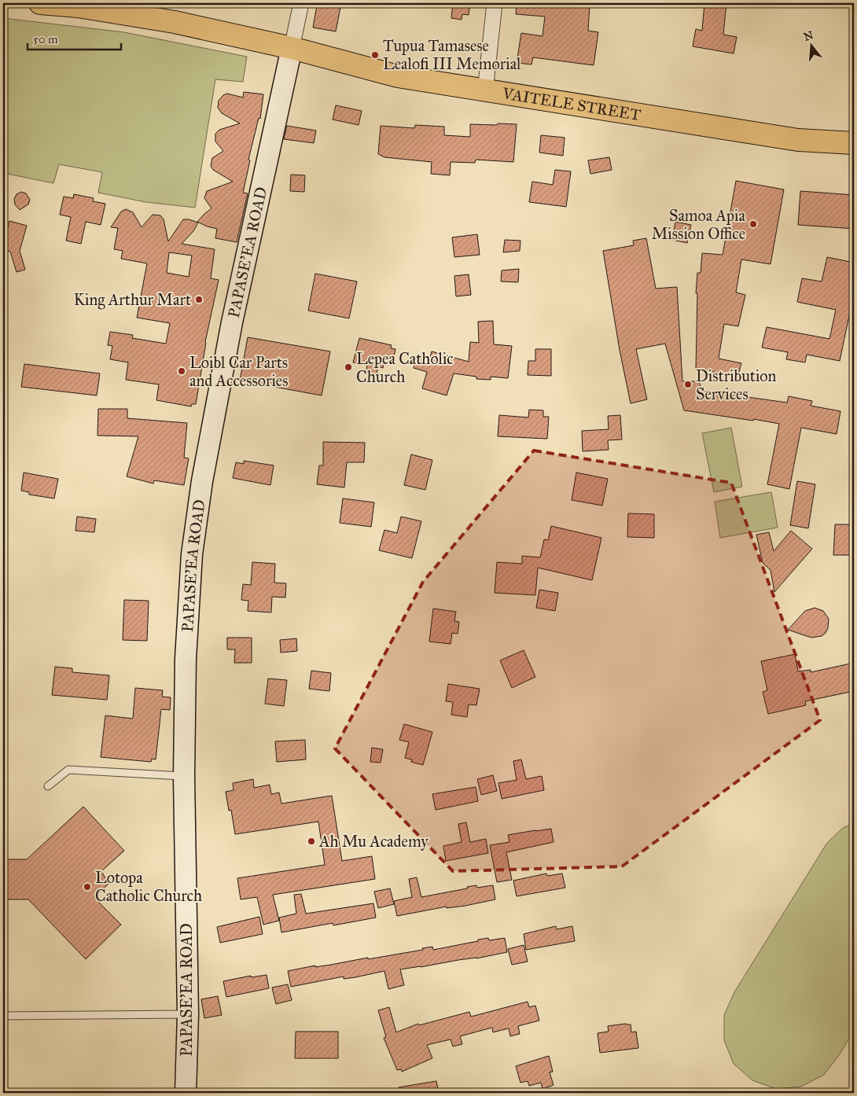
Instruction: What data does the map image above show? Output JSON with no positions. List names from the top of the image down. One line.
{"streets":{"main road":["VAITELE STREET","PAPASE'EA ROAD"]},"crossings":[["VAITELE STREET","PAPASE'EA ROAD"]],"places":["Tupua Tamasese Lealofi III Memorial","Samoa Apia Mission Office","King Arthur Mart","Lepea Catholic Church","Loibl Car Parts and Accessories","Distribution Services","Ah Mu Academy","Lotopa Catholic Church"],"scale_bar":"50 m","north":"top"}
